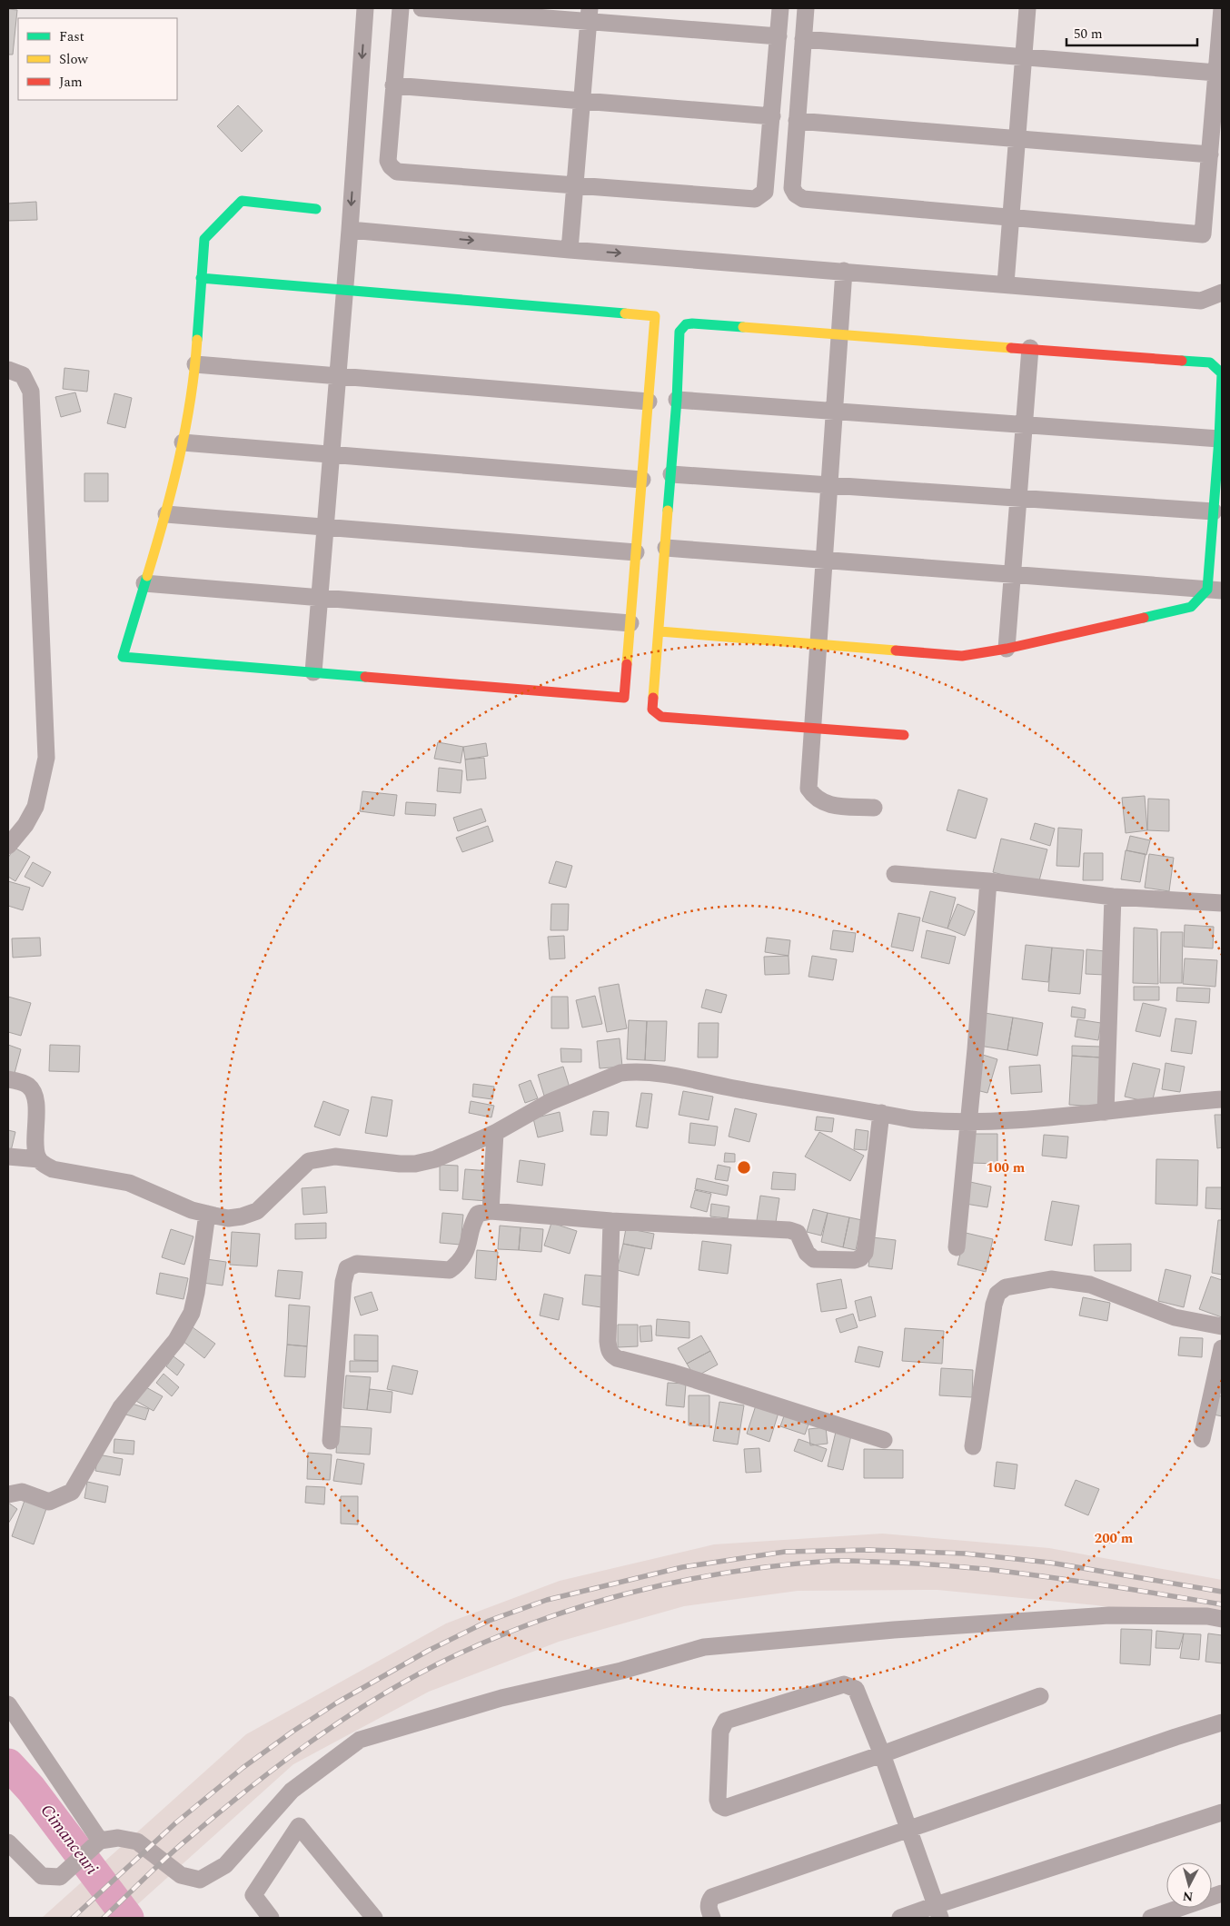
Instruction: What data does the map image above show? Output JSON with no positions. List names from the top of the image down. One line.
{"water":["Cimanceuri"],"legend":["Fast","Slow","Jam"],"scale_bar":"50 m","north":"bottom","rings":["100 m","200 m"]}
